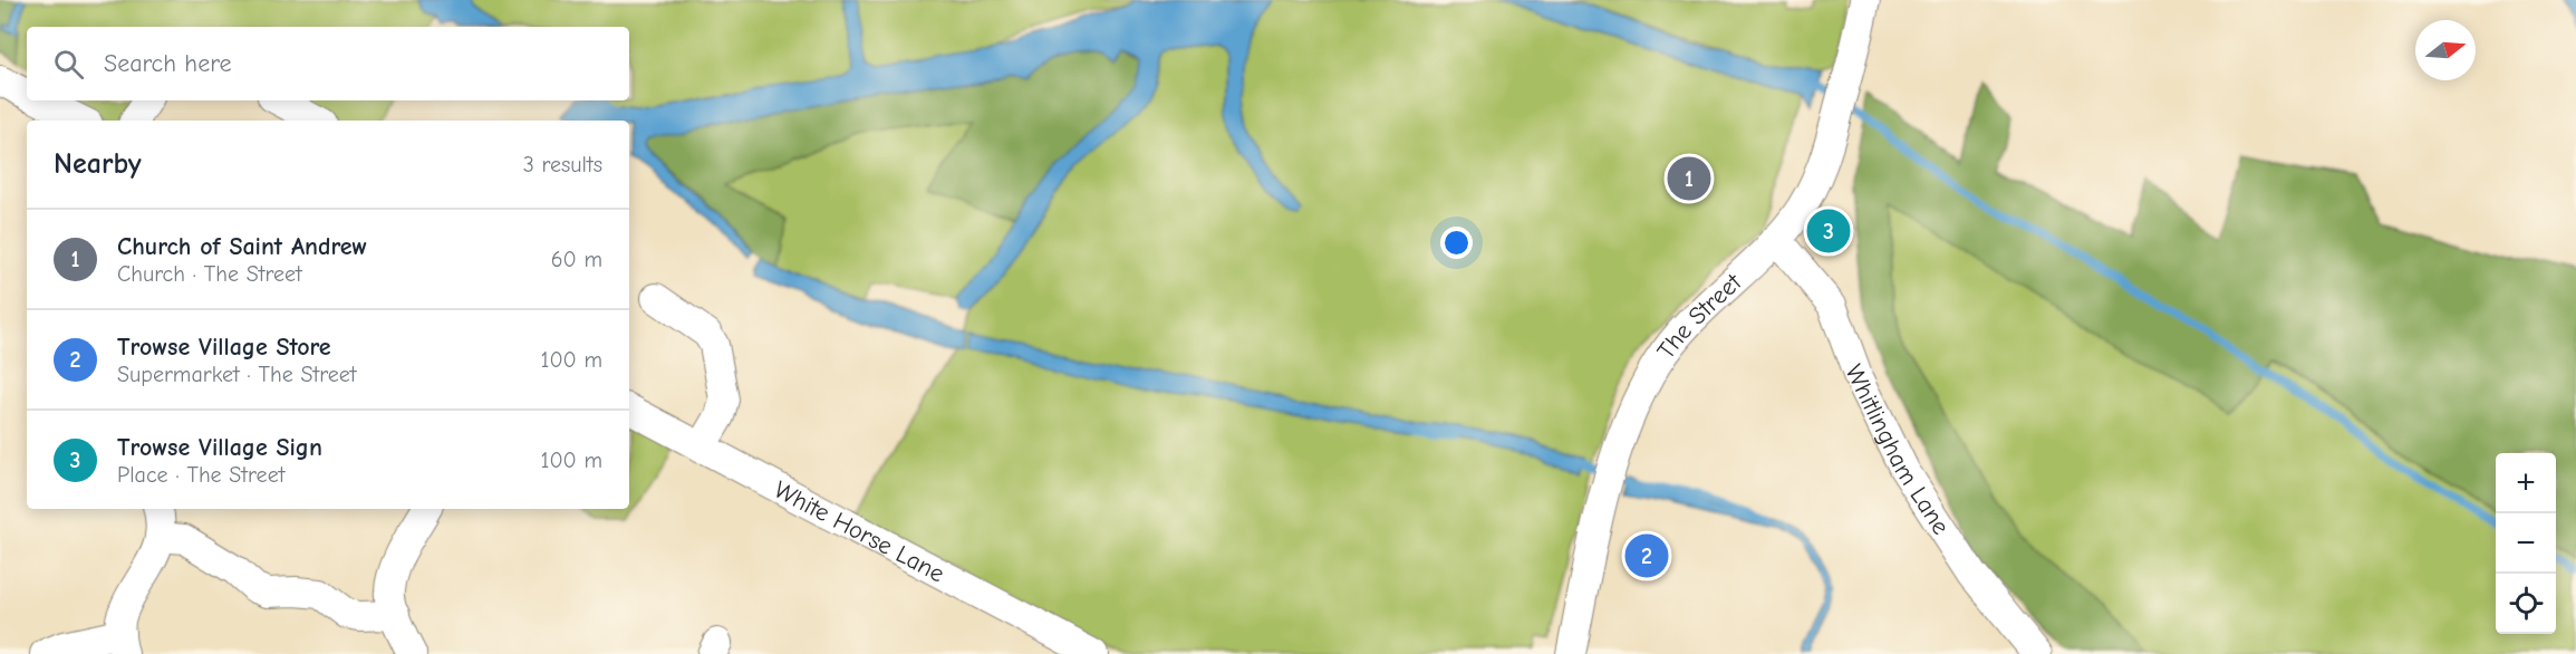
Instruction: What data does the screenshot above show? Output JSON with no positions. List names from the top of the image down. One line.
{"streets":{"street":["The Street","Whitlingham Lane","White Horse Lane"]},"crossings":[["The Street","Whitlingham Lane"]],"north":"right","page":{"search":"Search here","heading":["Nearby","3 results"],"pins":["1","3","2"],"list":[{"mark":"1","name":"Church of Saint Andrew","note":"Church · The Street","value":"60 m"},{"mark":"2","name":"Trowse Village Store","note":"Supermarket · The Street","value":"100 m"},{"mark":"3","name":"Trowse Village Sign","note":"Place · The Street","value":"100 m"}],"map_buttons":["+","−"]}}
